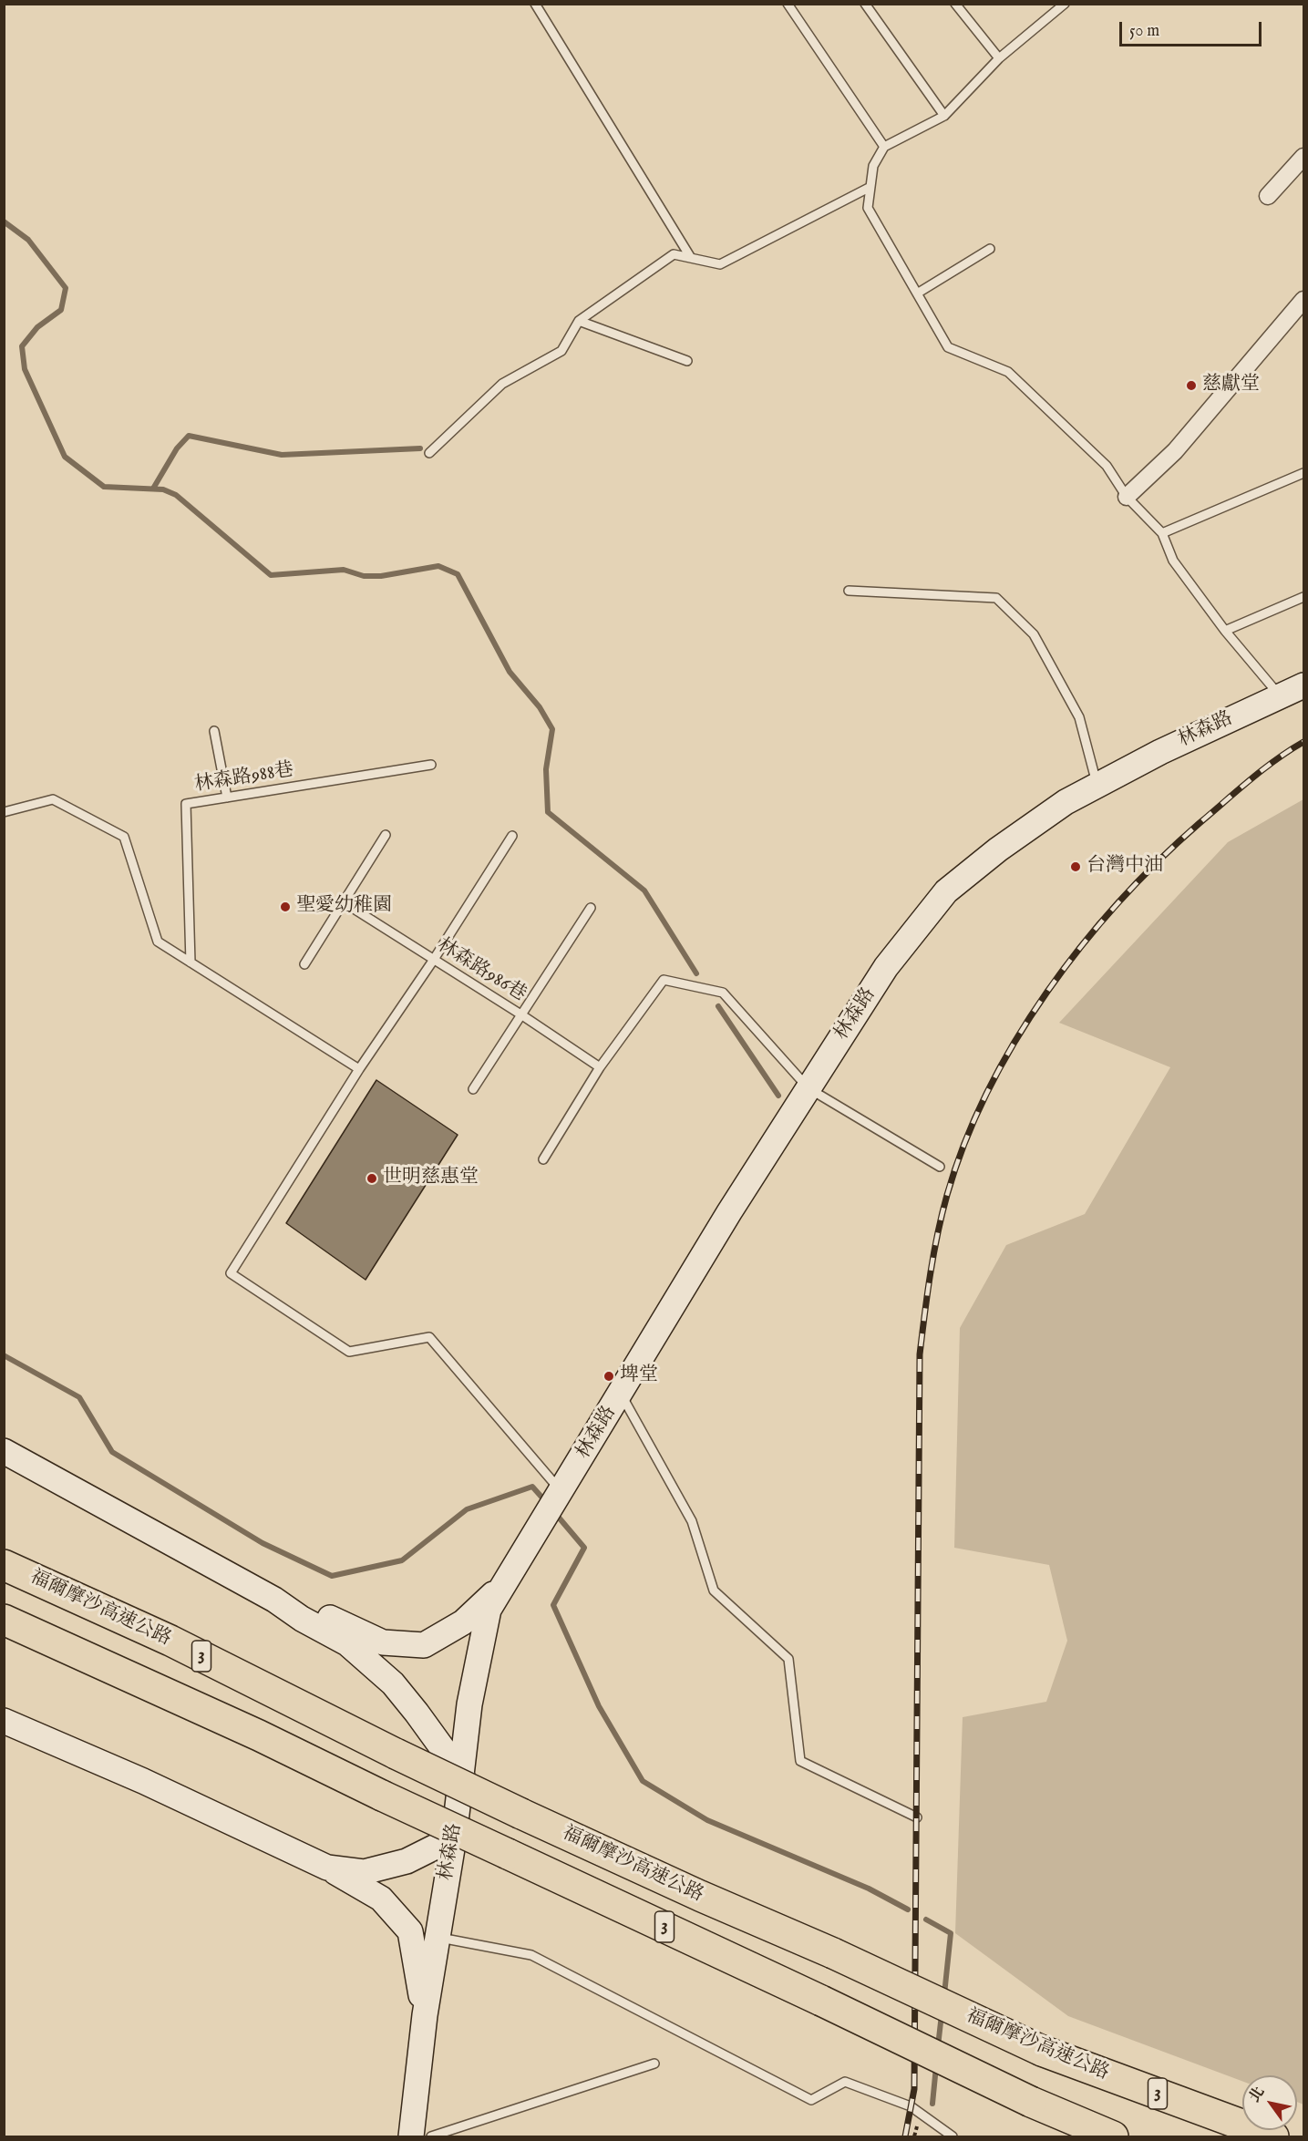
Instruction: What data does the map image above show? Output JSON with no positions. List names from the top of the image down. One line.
{"streets":{"highway":["福爾摩沙高速公路","3"],"main road":["林森路"],"lane":["林森路988巷","林森路986巷"]},"places":["慈獻堂","台灣中油","聖愛幼稚園","世明慈惠堂","埤堂"],"scale_bar":"50 m","north":"top left"}
